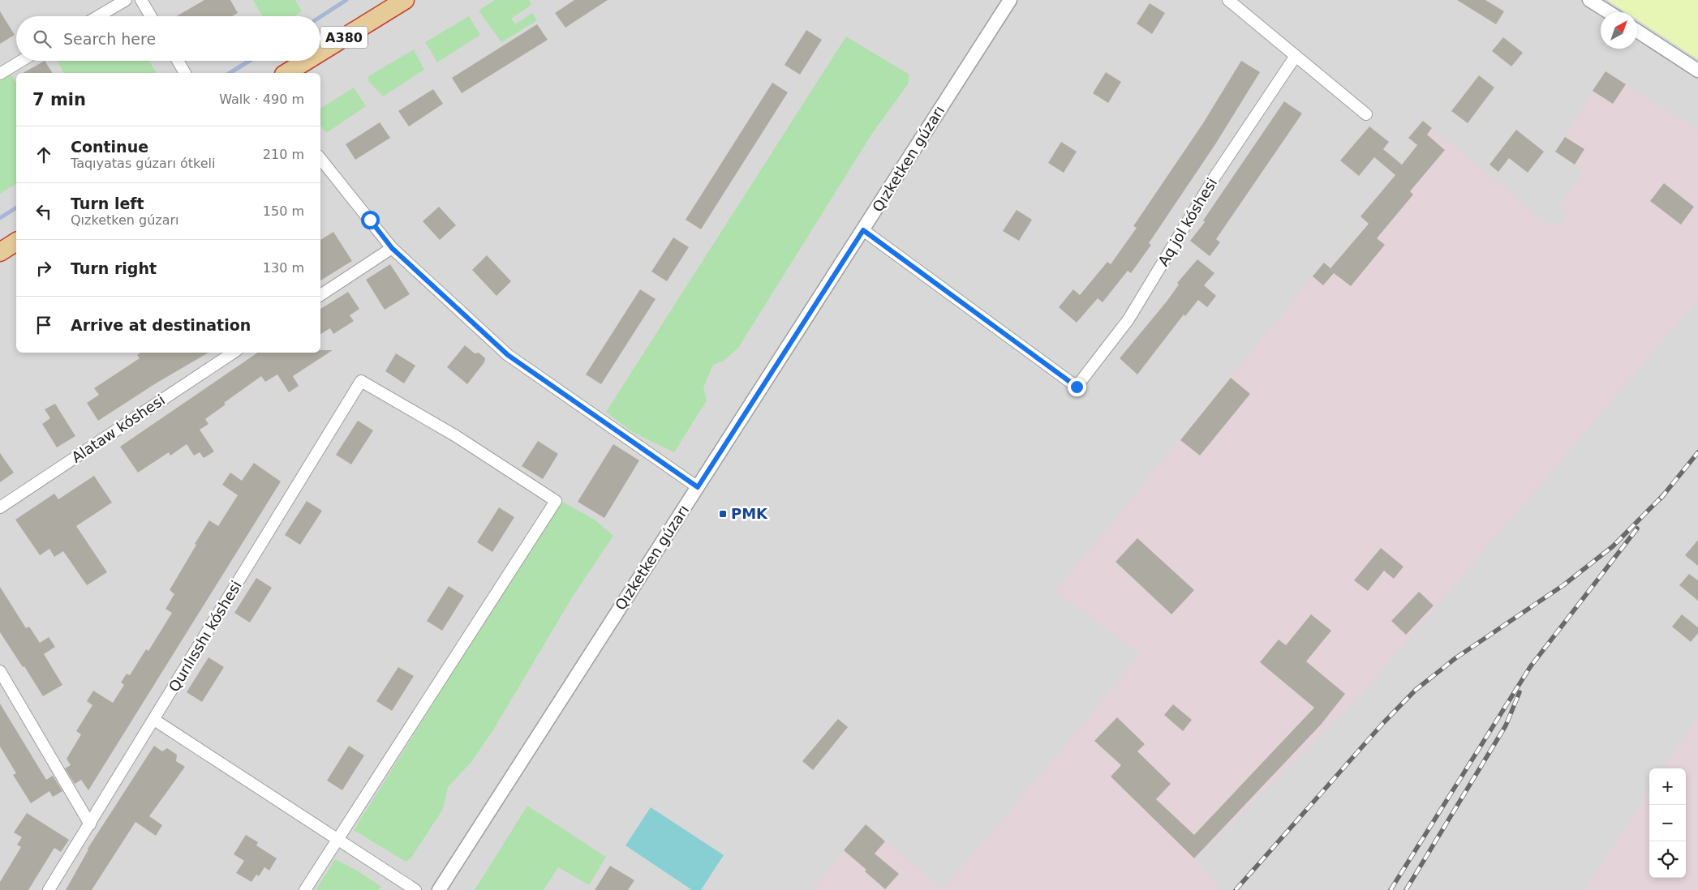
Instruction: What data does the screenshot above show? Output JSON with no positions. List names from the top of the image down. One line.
{"streets":{"highway":["A380"],"street":["Qızketken gúzarı","Aq jol kóshesi","Alataw kóshesi","Qurılısshı kóshesi"]},"crossings":[["Qızketken gúzarı","Aq jol kóshesi"]],"places":{"transit":["PMK"]},"north":"top right","page":{"search":"Search here","heading":["7 min","Walk · 490 m"],"list":[["Continue","Taqıyatas gúzarı ótkeli","210 m"],["Turn left","Qızketken gúzarı","150 m"],["Turn right","130 m"],"Arrive at destination"],"map_buttons":["+","−"]}}
